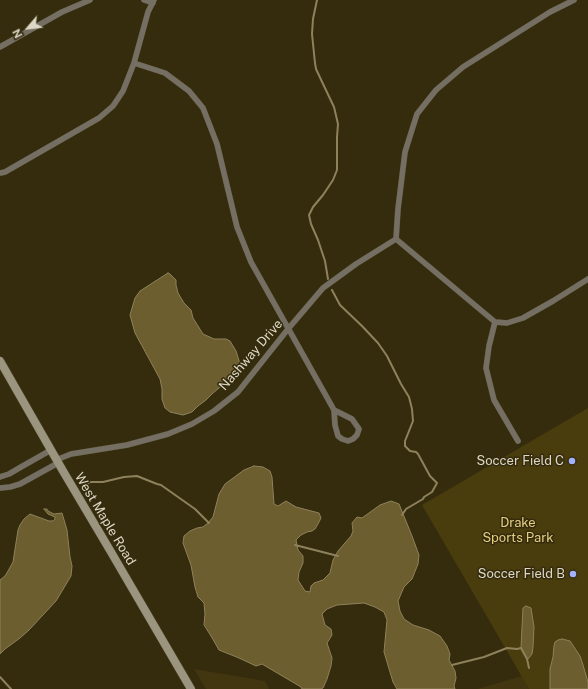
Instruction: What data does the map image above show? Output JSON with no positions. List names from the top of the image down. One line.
{"streets":{"main road":["West Maple Road"],"street":["Nashway Drive"]},"crossings":[["Nashway Drive","West Maple Road"]],"parks":["Drake Sports Park"],"places":["Soccer Field C","Soccer Field B"],"north":"bottom left"}
